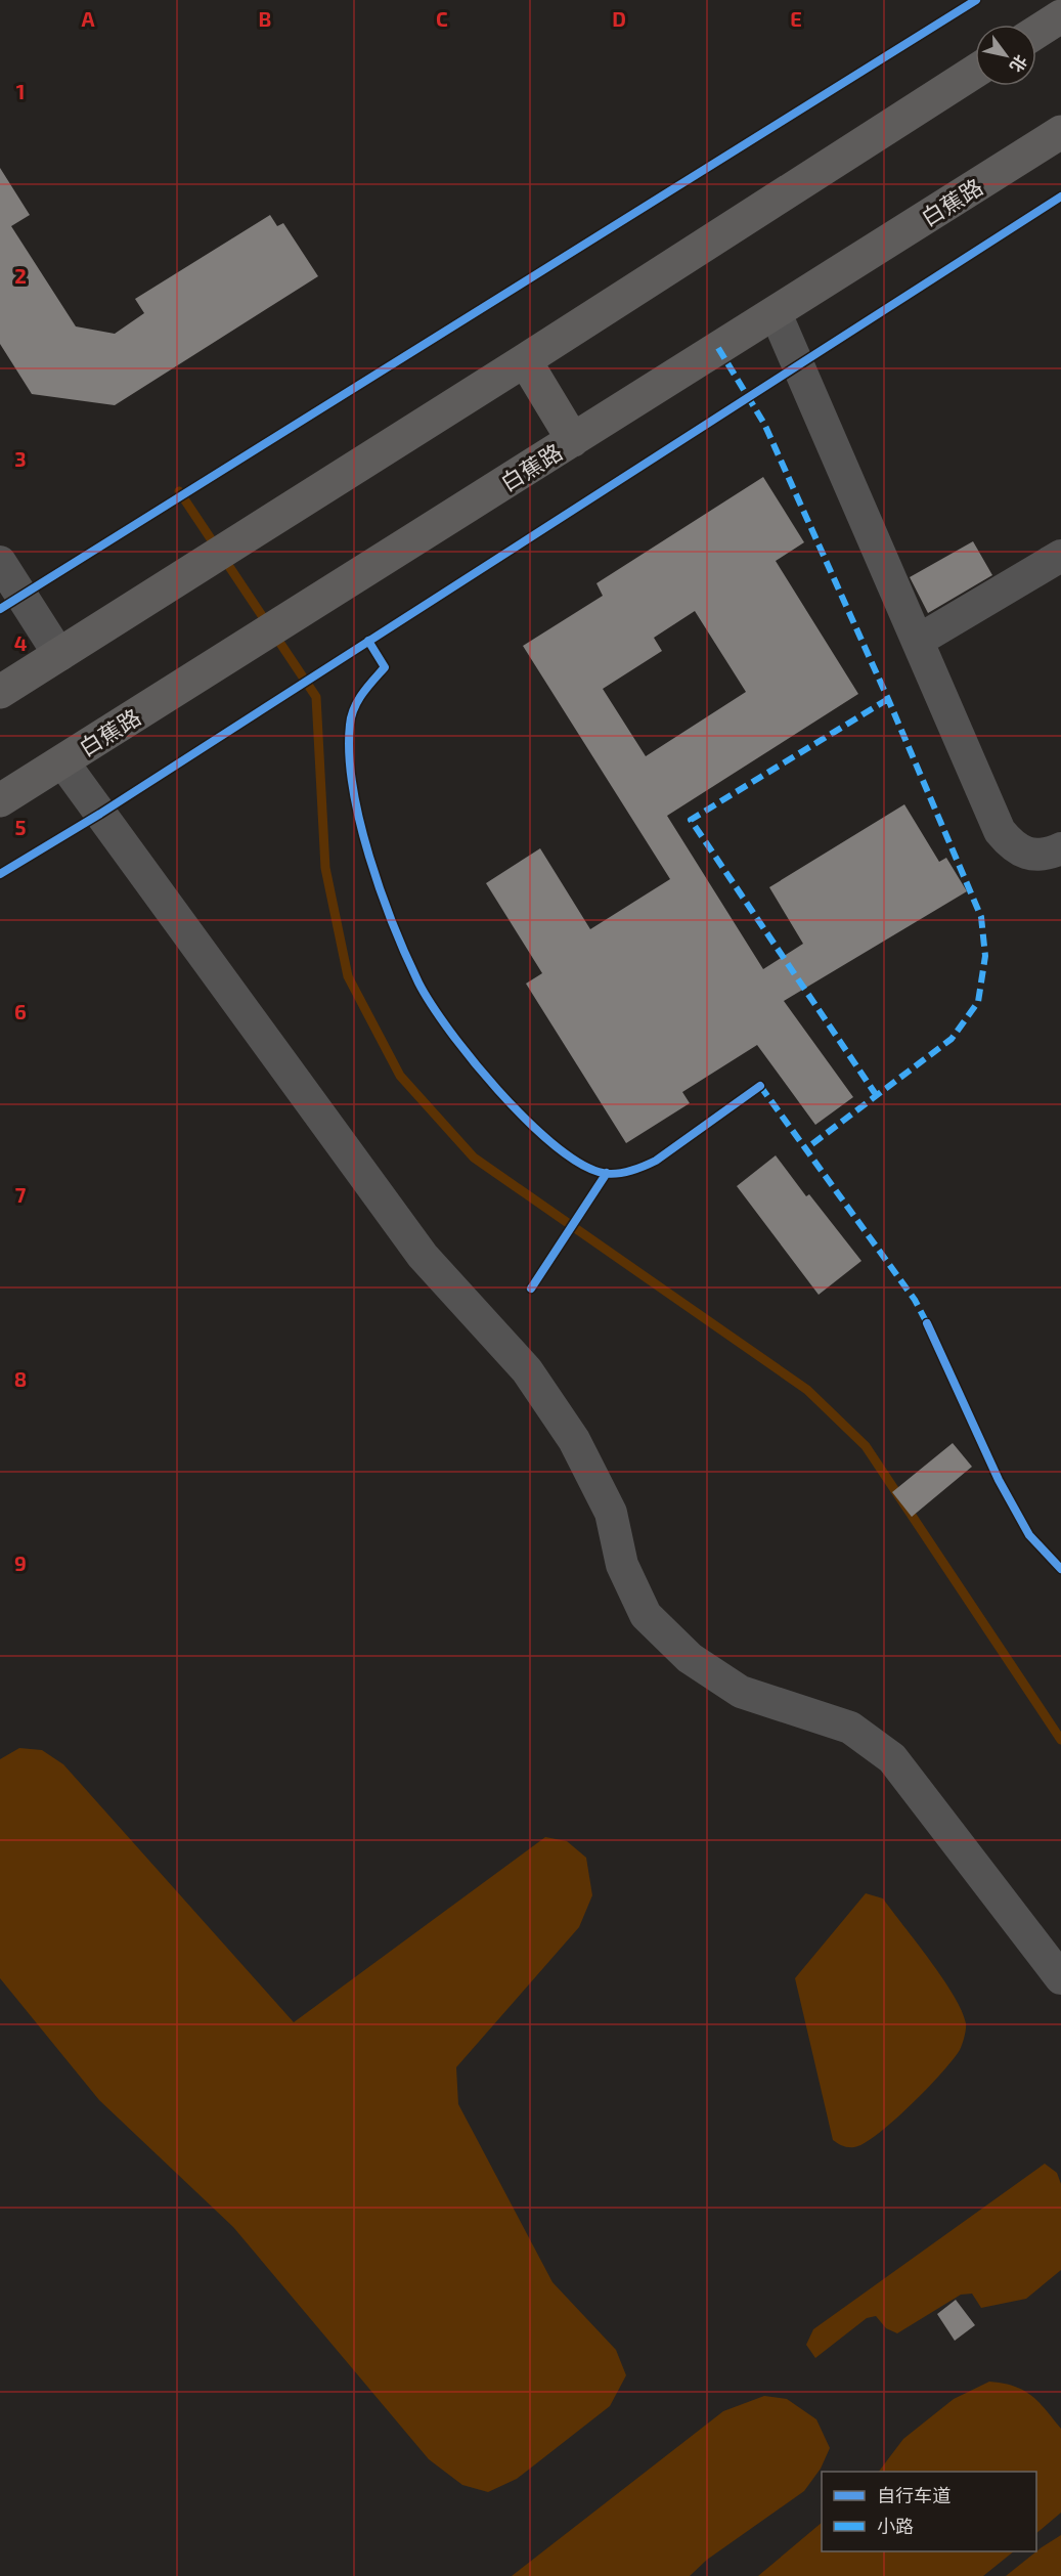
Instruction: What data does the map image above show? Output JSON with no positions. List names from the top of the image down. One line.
{"streets":{"main road":["白蕉路"]},"legend":["自行车道","小路"],"north":"bottom right","grid":{"columns":["A","B","C","D","E"],"rows":["1","2","3","4","5","6","7","8","9"]}}
